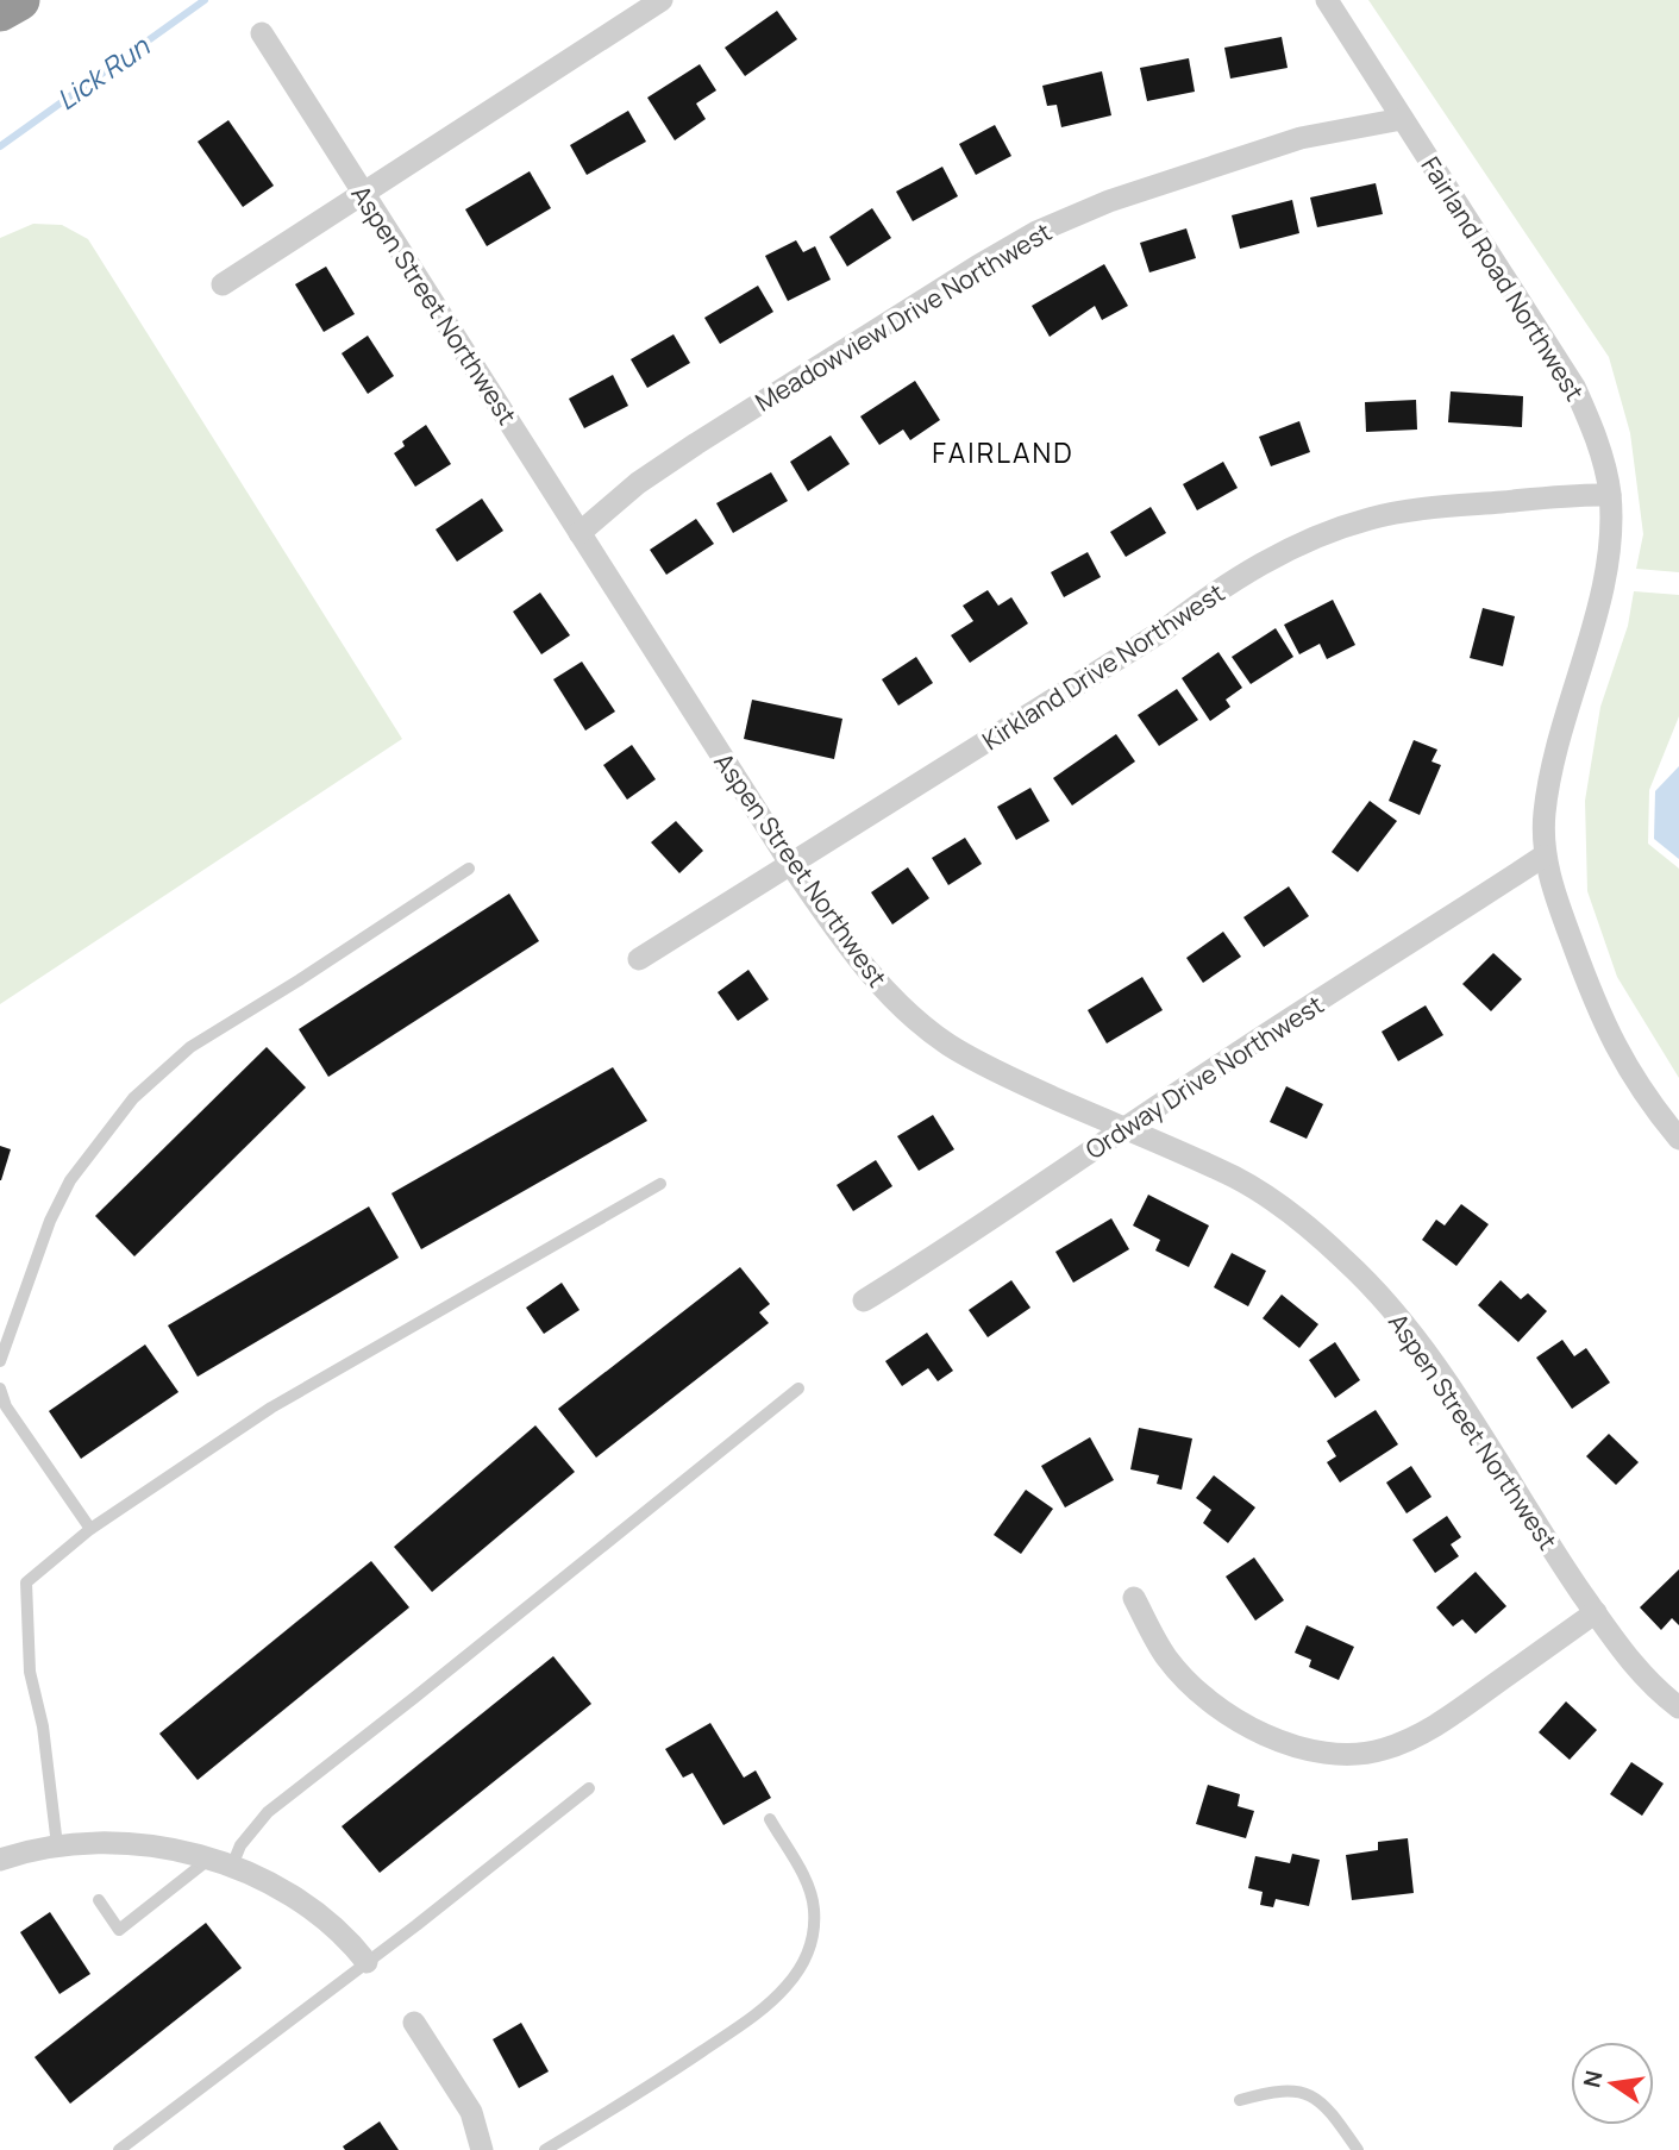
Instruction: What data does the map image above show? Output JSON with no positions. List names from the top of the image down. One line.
{"streets":{"street":["Fairland Road Northwest","Aspen Street Northwest","Meadowview Drive Northwest","Kirkland Drive Northwest","Ordway Drive Northwest"]},"crossings":[["Fairland Road Northwest","Meadowview Drive Northwest"],["Fairland Road Northwest","Kirkland Drive Northwest"],["Fairland Road Northwest","Ordway Drive Northwest"],["Aspen Street Northwest","Meadowview Drive Northwest"],["Aspen Street Northwest","Kirkland Drive Northwest"],["Aspen Street Northwest","Ordway Drive Northwest"]],"districts":["FAIRLAND"],"water":["Lick Run"],"north":"left"}
